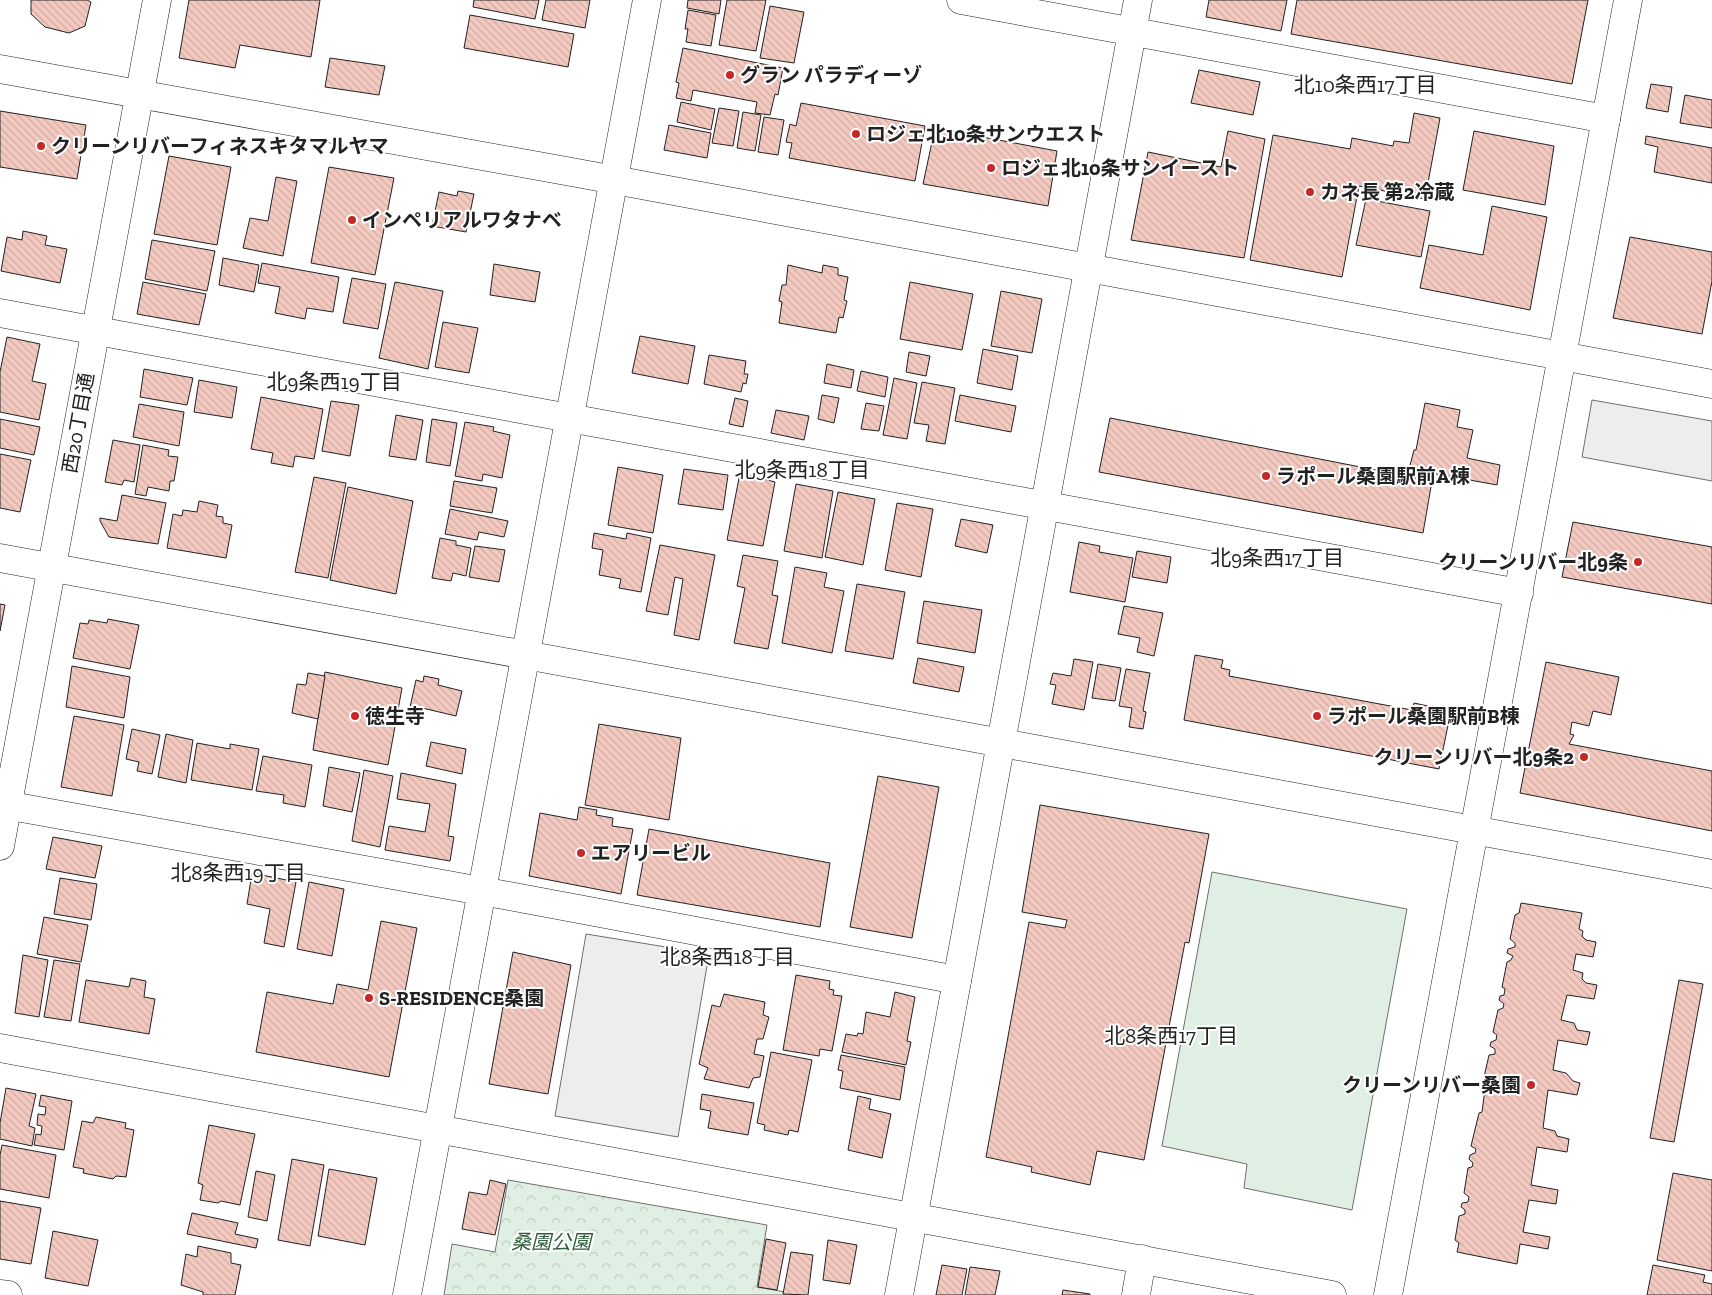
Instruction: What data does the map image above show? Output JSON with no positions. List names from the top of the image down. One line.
{"streets":{"street":["西20丁目通"]},"districts":["北10条西17丁目","北9条西19丁目","北9条西18丁目","北9条西17丁目","北8条西19丁目","北8条西18丁目","北8条西17丁目"],"parks":["桑園公園"],"places":["グラン パラディーゾ","ロジェ北10条サンウエスト","クリーンリバーフィネスキタマルヤマ","ロジェ北10条サンイースト","カネ長 第2冷蔵","インペリアルワタナベ","ラポール桑園駅前A棟","クリーンリバー北9条","徳生寺","ラポール桑園駅前B棟","クリーンリバー北9条2","エアリービル","S-RESIDENCE桑園","クリーンリバー桑園"]}
